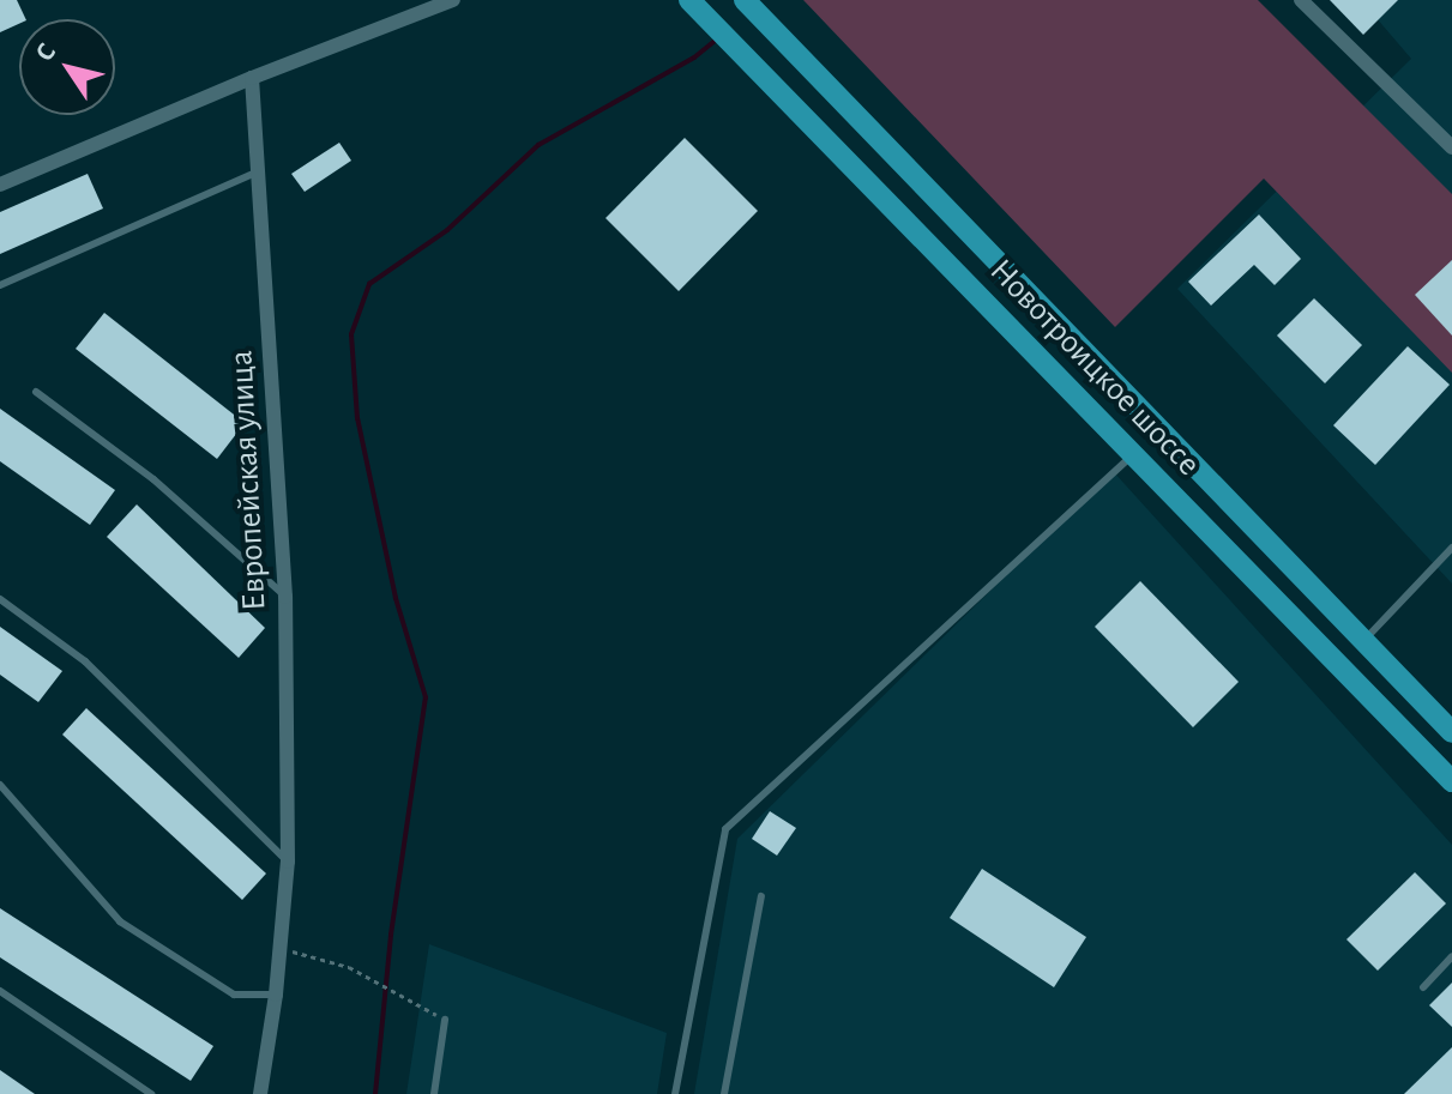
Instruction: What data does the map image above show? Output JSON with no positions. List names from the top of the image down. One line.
{"streets":{"main road":["Новотроицкое шоссе"],"street":["Европейская улица"]},"north":"top left"}
